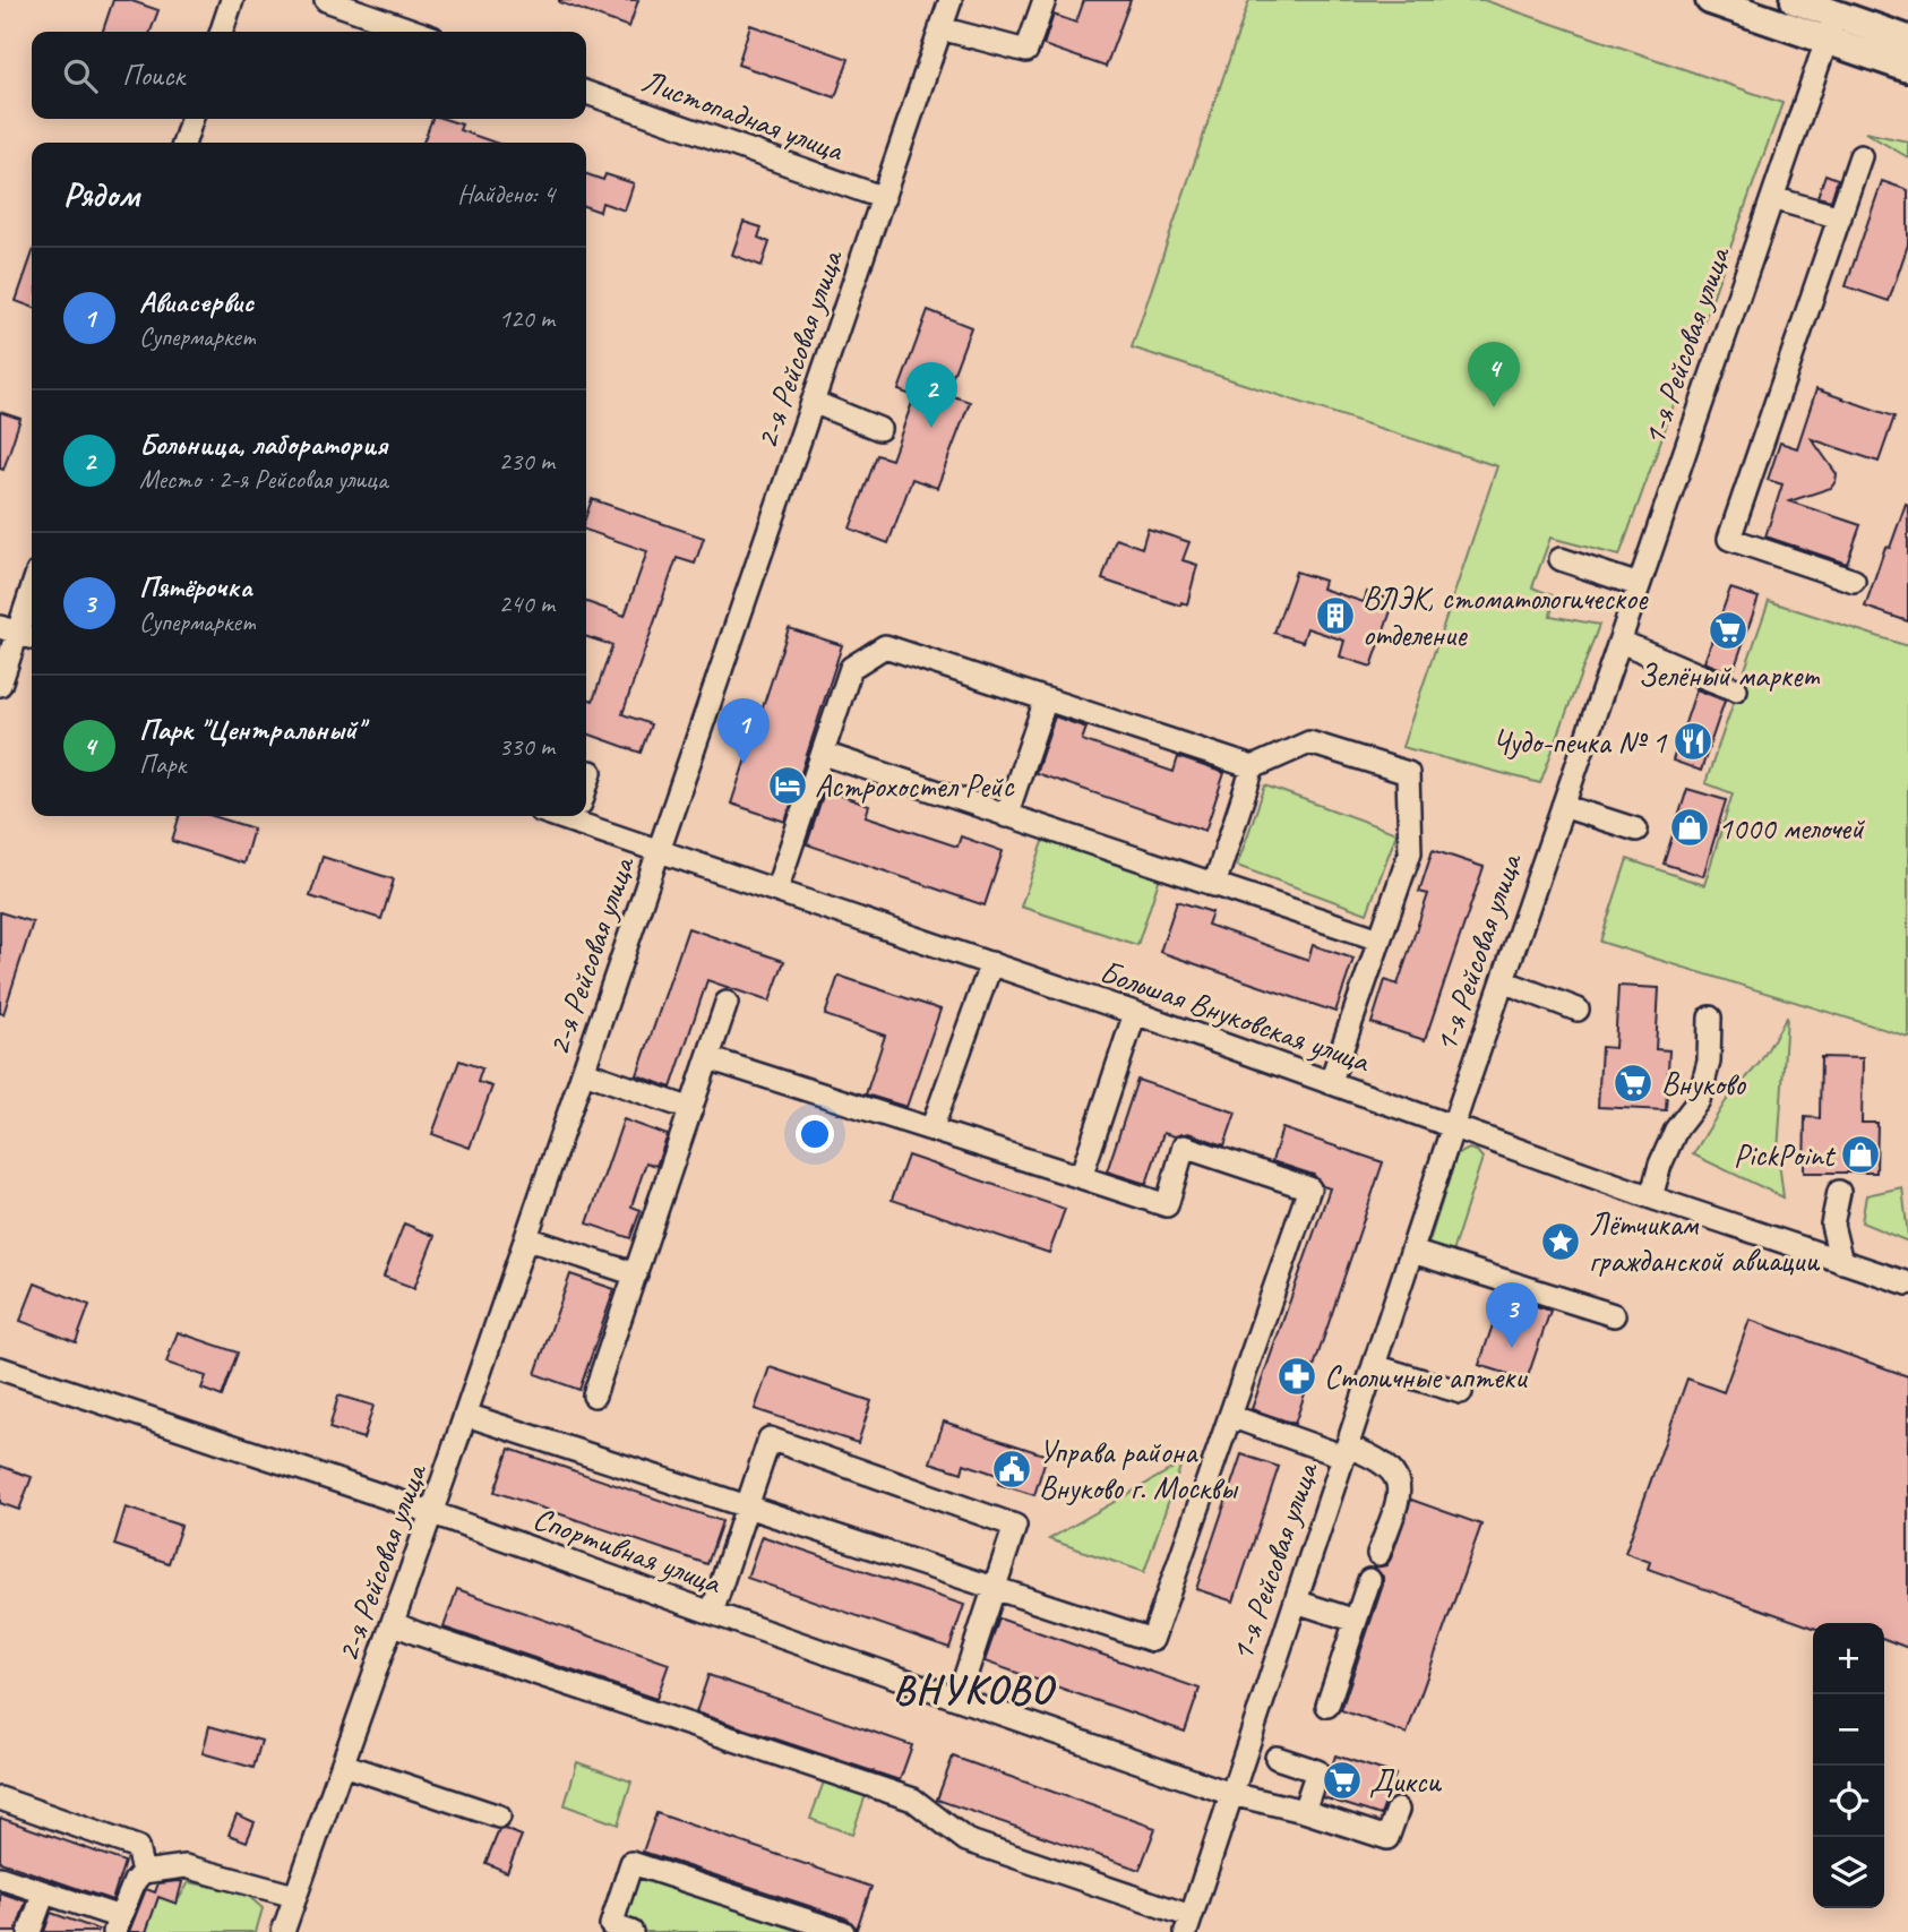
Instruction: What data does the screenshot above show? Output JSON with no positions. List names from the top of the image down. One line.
{"streets":{"street":["Листопадная улица","1-я Рейсовая улица","2-я Рейсовая улица","Большая Внуковская улица","Спортивная улица"]},"crossings":[["Листопадная улица","2-я Рейсовая улица"],["1-я Рейсовая улица","Большая Внуковская улица"],["1-я Рейсовая улица","Спортивная улица"],["2-я Рейсовая улица","Большая Внуковская улица"],["2-я Рейсовая улица","Спортивная улица"]],"districts":["ВНУКОВО"],"places":{"building":["ВЛЭК, стоматологическое отделение"],"supermarket":["Зелёный маркет","Внуково","Дикси"],"restaurant":["Чудо-печка № 1"],"hotel":["Астрохостел Рейс"],"shop":["1000 мелочей","PickPoint"],"place":["Лётчикам гражданской авиации"],"pharmacy":["Столичные аптеки"],"public building":["Управа района Внуково г. Москвы"]},"page":{"search":"Поиск","heading":["Рядом","Найдено: 4"],"list":[{"mark":"1","name":"Авиасервис","note":"Супермаркет","value":"120 m"},{"mark":"2","name":"Больница, лаборатория","note":"Место · 2-я Рейсовая улица","value":"230 m"},{"mark":"3","name":"Пятёрочка","note":"Супермаркет","value":"240 m"},{"mark":"4","name":"Парк \"Центральный\"","note":"Парк","value":"330 m"}],"pins":["4","2","1","3"],"map_buttons":["+","−"]}}
